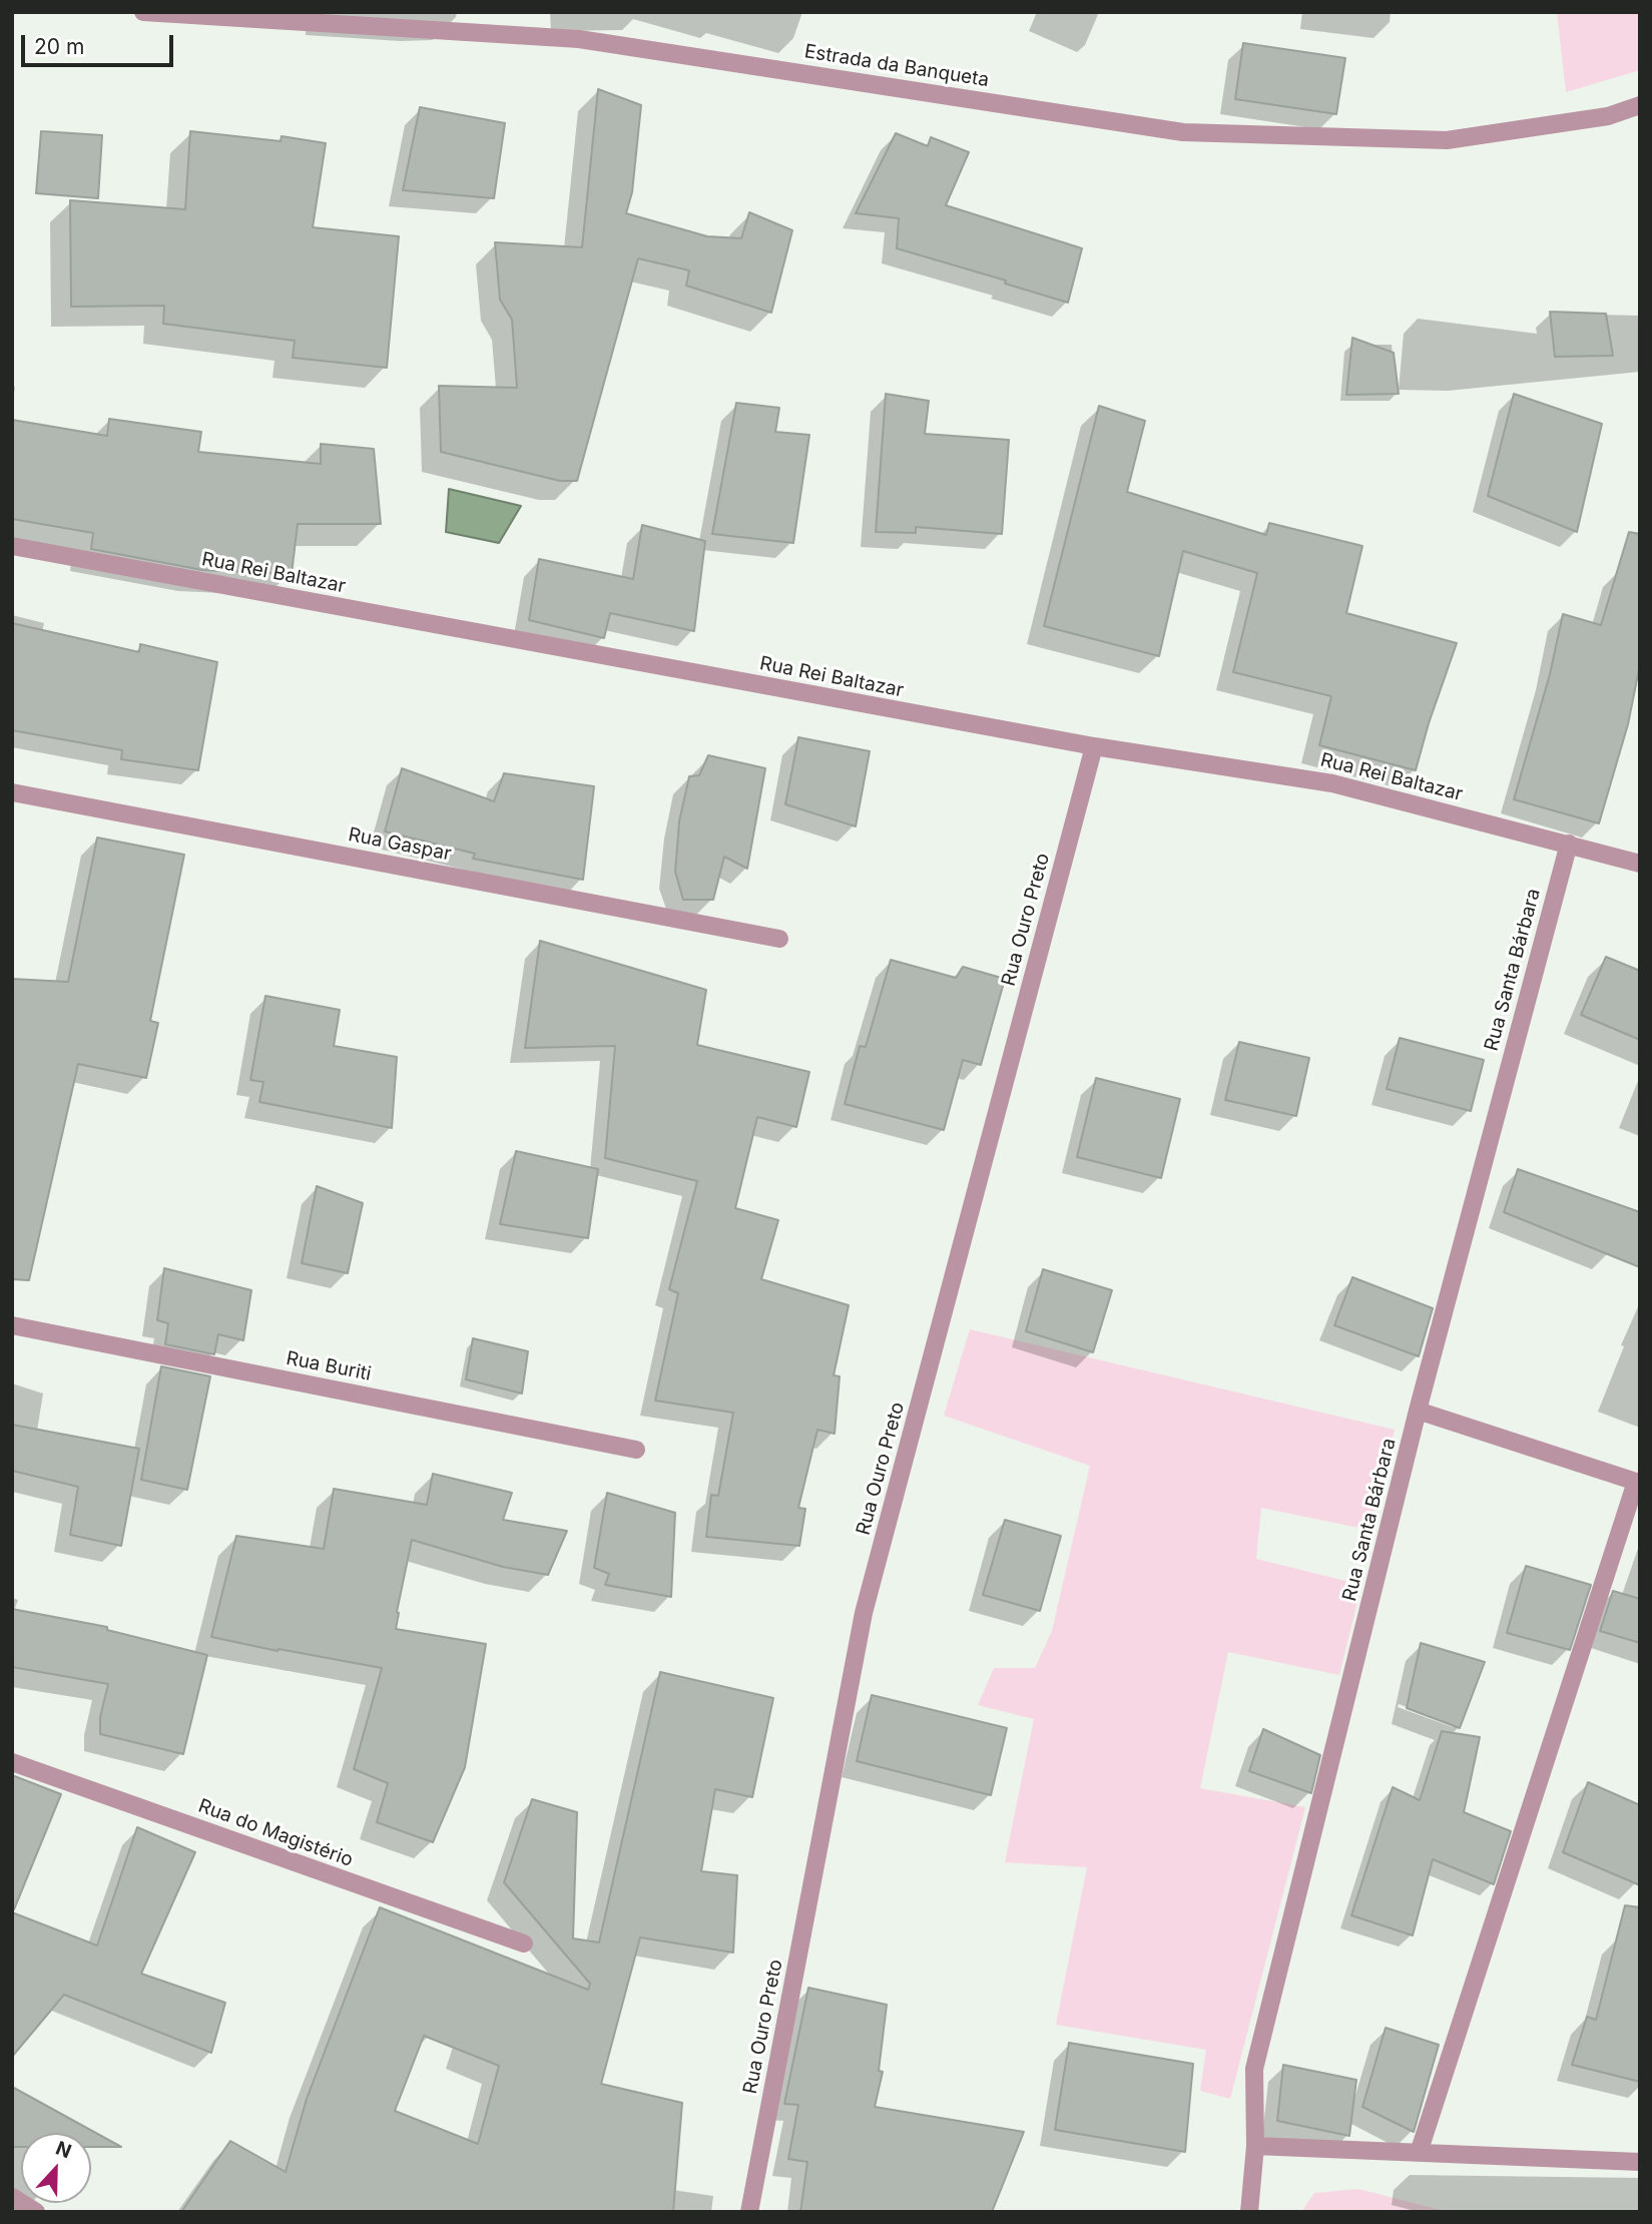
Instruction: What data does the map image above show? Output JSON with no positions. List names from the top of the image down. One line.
{"streets":{"street":["Estrada da Banqueta","Rua Rei Baltazar","Rua Gaspar","Rua Ouro Preto","Rua Santa Bárbara","Rua Buriti","Rua do Magistério"]},"crossings":[["Rua Rei Baltazar","Rua Ouro Preto"],["Rua Rei Baltazar","Rua Santa Bárbara"]],"scale_bar":"20 m","north":"top"}
